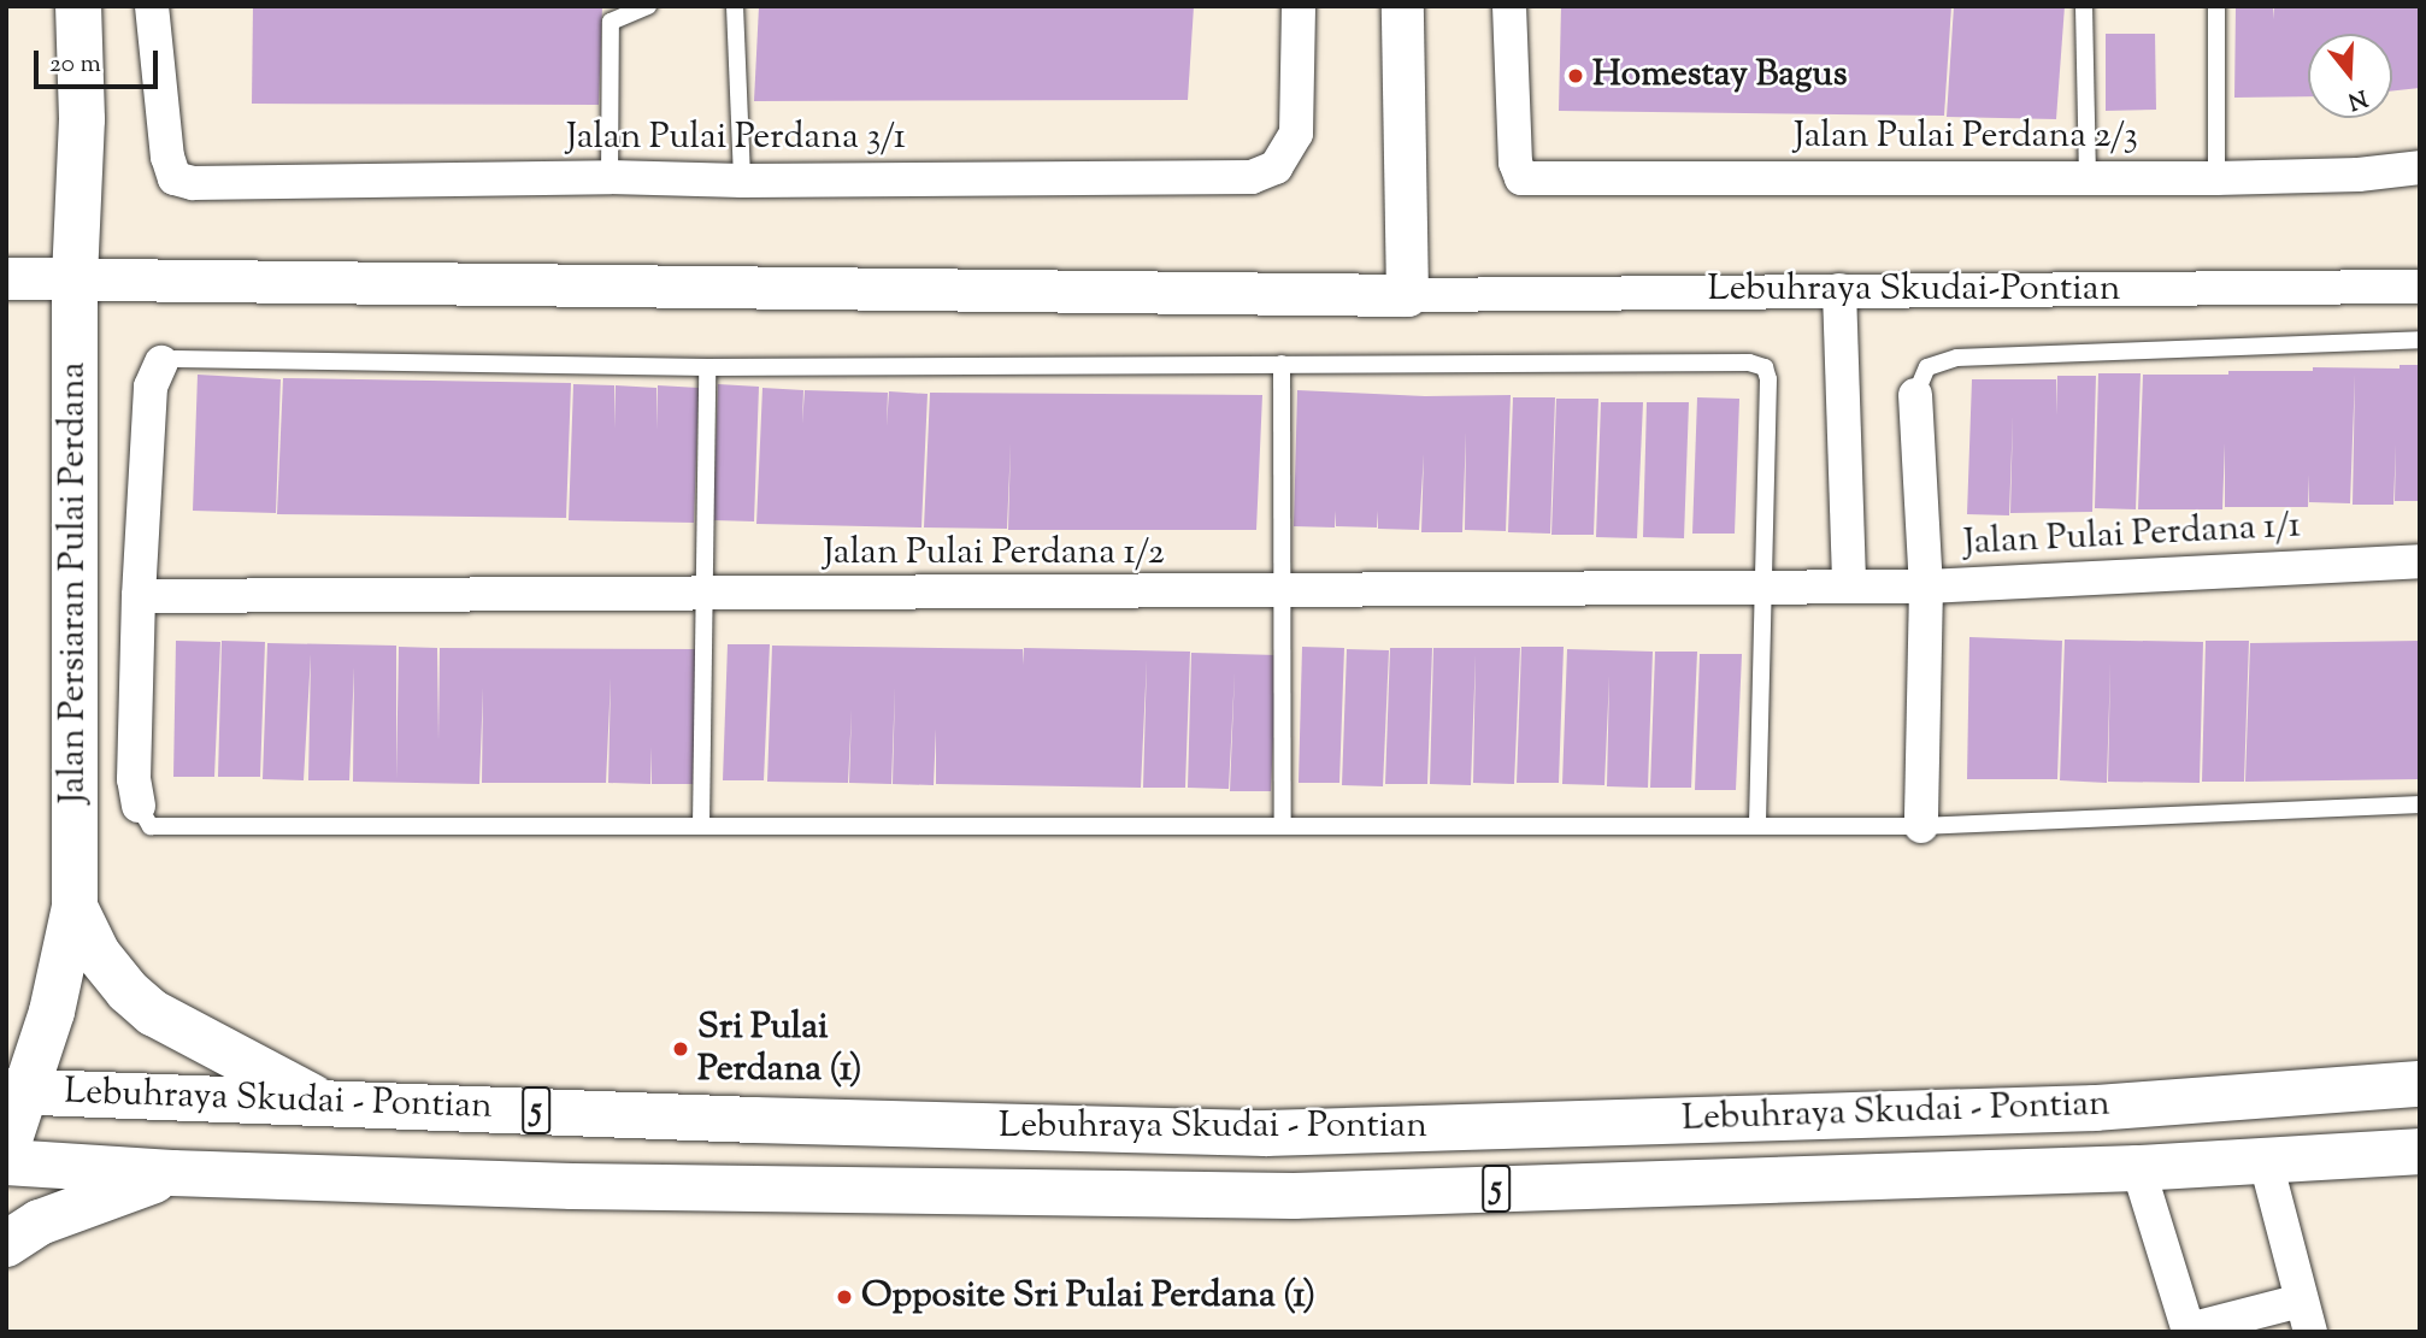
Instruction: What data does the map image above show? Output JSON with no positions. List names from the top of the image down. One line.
{"streets":{"main road":["Jalan Persiaran Pulai Perdana","Lebuhraya Skudai - Pontian","5"],"street":["Jalan Pulai Perdana 2/3","Jalan Pulai Perdana 3/1","Lebuhraya Skudai-Pontian","Jalan Pulai Perdana 1/1","Jalan Pulai Perdana 1/2"]},"crossings":[["Jalan Pulai Perdana 1/1","Jalan Pulai Perdana 1/2"],["Jalan Persiaran Pulai Perdana","Lebuhraya Skudai - Pontian"]],"places":["Homestay Bagus","Sri Pulai Perdana (1)","Opposite Sri Pulai Perdana (1)"],"scale_bar":"20 m","north":"bottom"}
